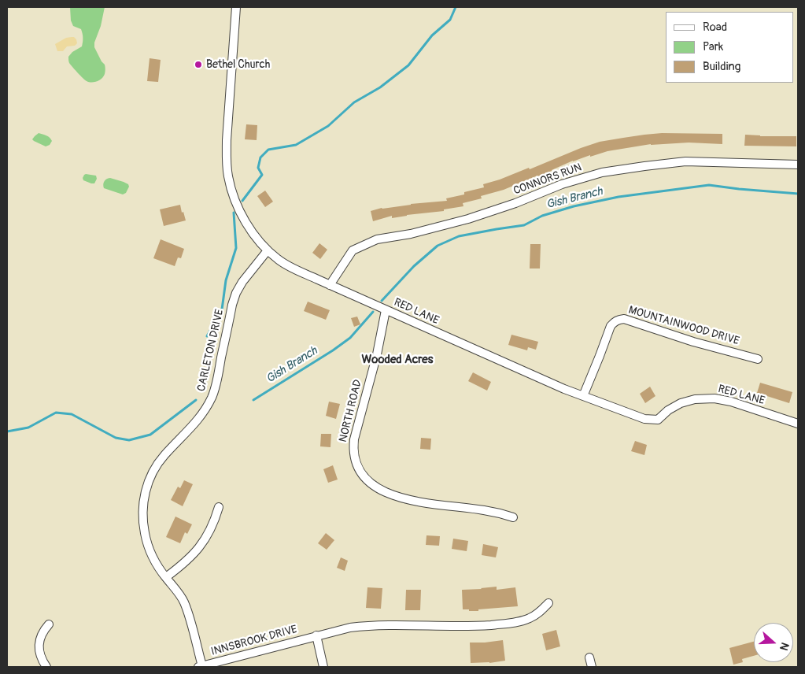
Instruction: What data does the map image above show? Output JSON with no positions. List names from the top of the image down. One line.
{"streets":{"street":["CONNORS RUN","RED LANE","MOUNTAINWOOD DRIVE","CARLETON DRIVE","NORTH ROAD","INNSBROOK DRIVE"]},"crossings":[["CONNORS RUN","RED LANE"],["RED LANE","MOUNTAINWOOD DRIVE"],["RED LANE","CARLETON DRIVE"],["RED LANE","NORTH ROAD"],["CARLETON DRIVE","INNSBROOK DRIVE"]],"districts":["Wooded Acres"],"water":["Gish Branch"],"places":["Bethel Church"],"legend":["Road","Park","Building"],"north":"right"}
